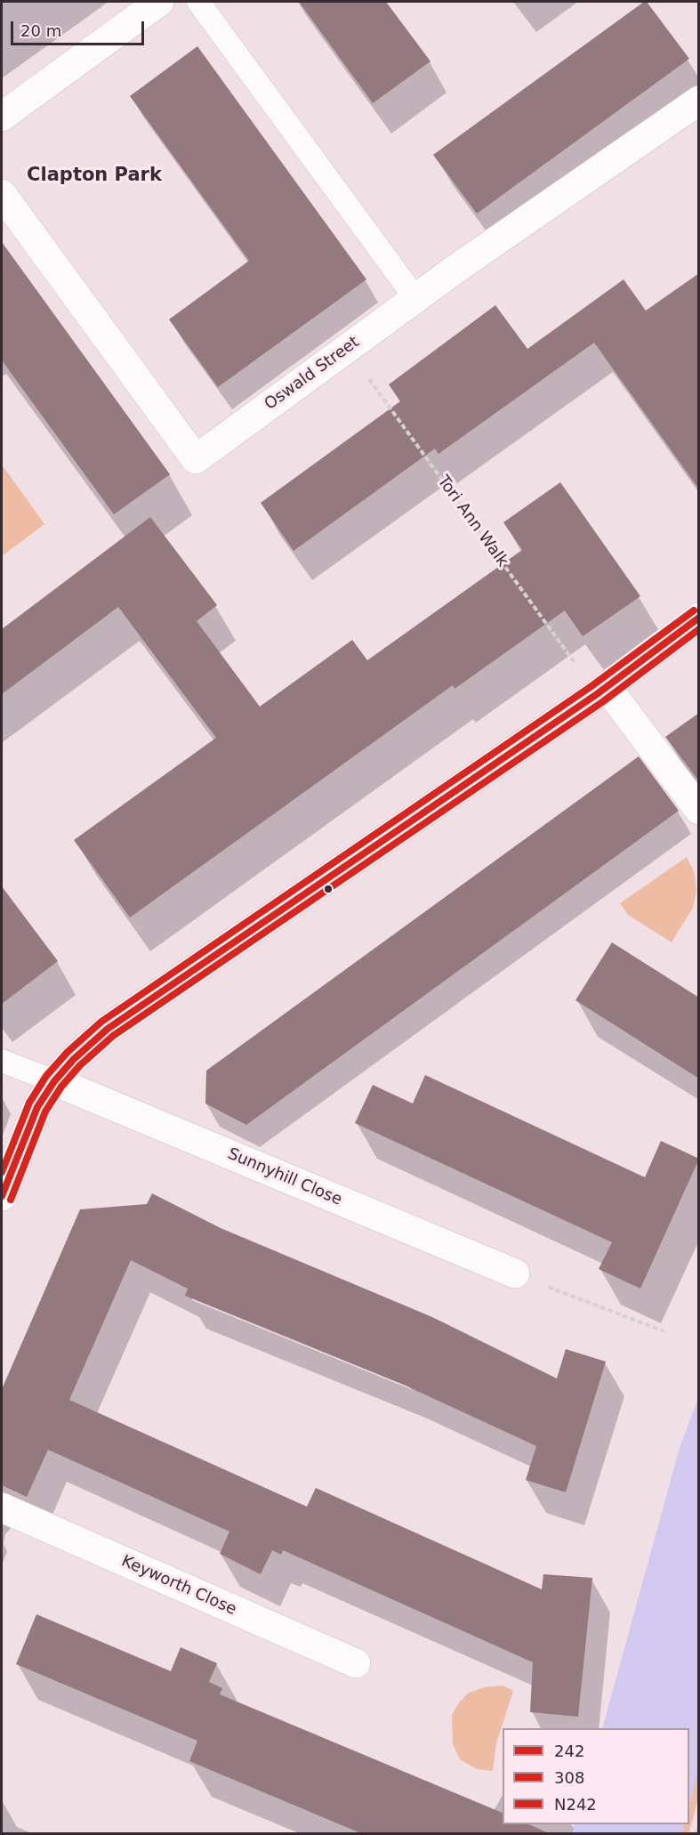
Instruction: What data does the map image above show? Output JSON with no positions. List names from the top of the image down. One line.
{"streets":{"street":["Oswald Street","Sunnyhill Close","Keyworth Close"],"path":["Tori Ann Walk"]},"crossings":[["Oswald Street","Tori Ann Walk"]],"districts":["Clapton Park"],"lines":["transit line N242","transit line 242","transit line 308"],"legend":["242","308","N242"],"scale_bar":"20 m"}
